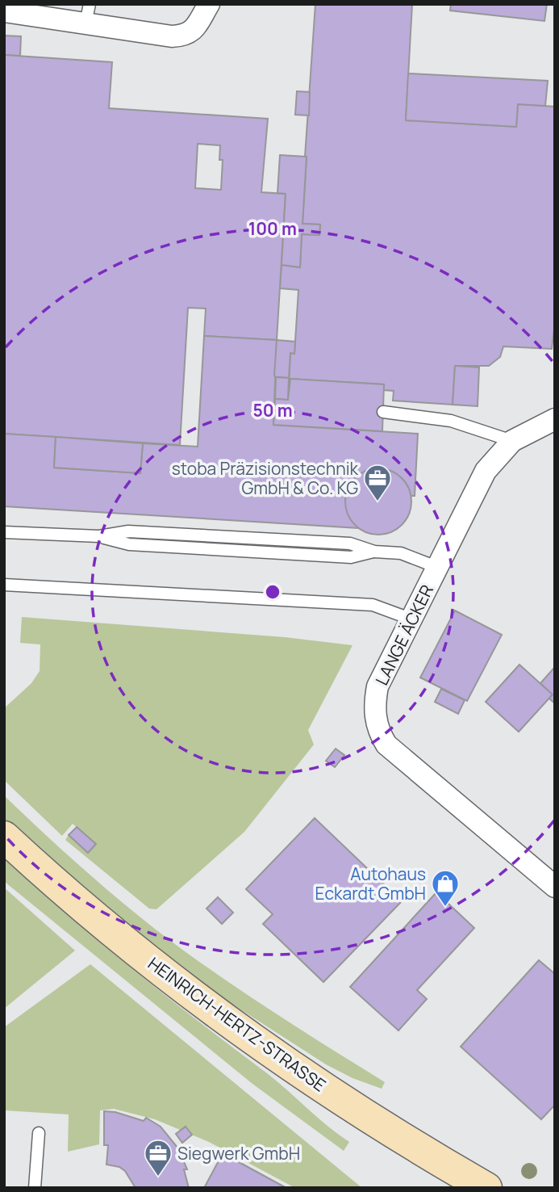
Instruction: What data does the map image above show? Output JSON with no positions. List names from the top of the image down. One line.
{"streets":{"main road":["HEINRICH-HERTZ-STRASSE"],"street":["LANGE ÄCKER"]},"places":{"office":["stoba Präzisionstechnik GmbH & Co. KG","Siegwerk GmbH"],"shop":["Autohaus Eckardt GmbH"]},"rings":["100 m","50 m"]}
